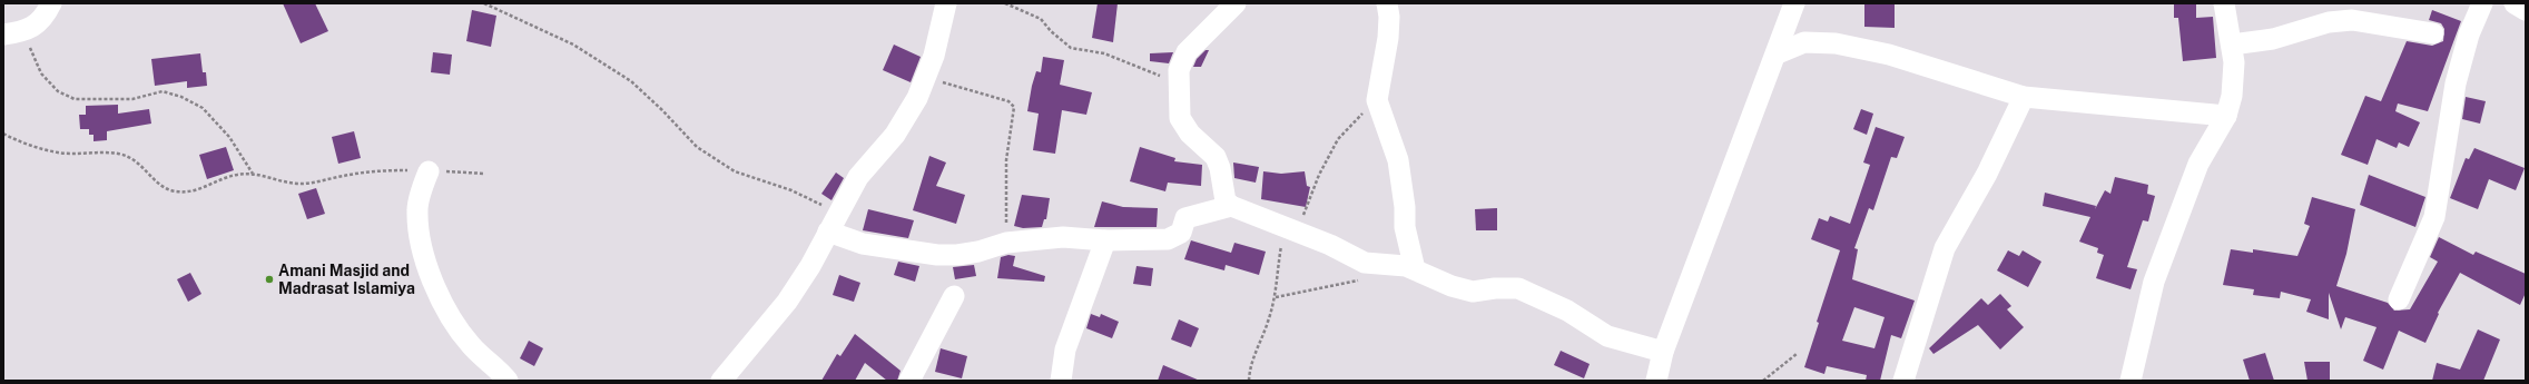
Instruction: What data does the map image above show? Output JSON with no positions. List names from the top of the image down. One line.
{"places":["Amani Masjid and Madrasat Islamiya"]}
